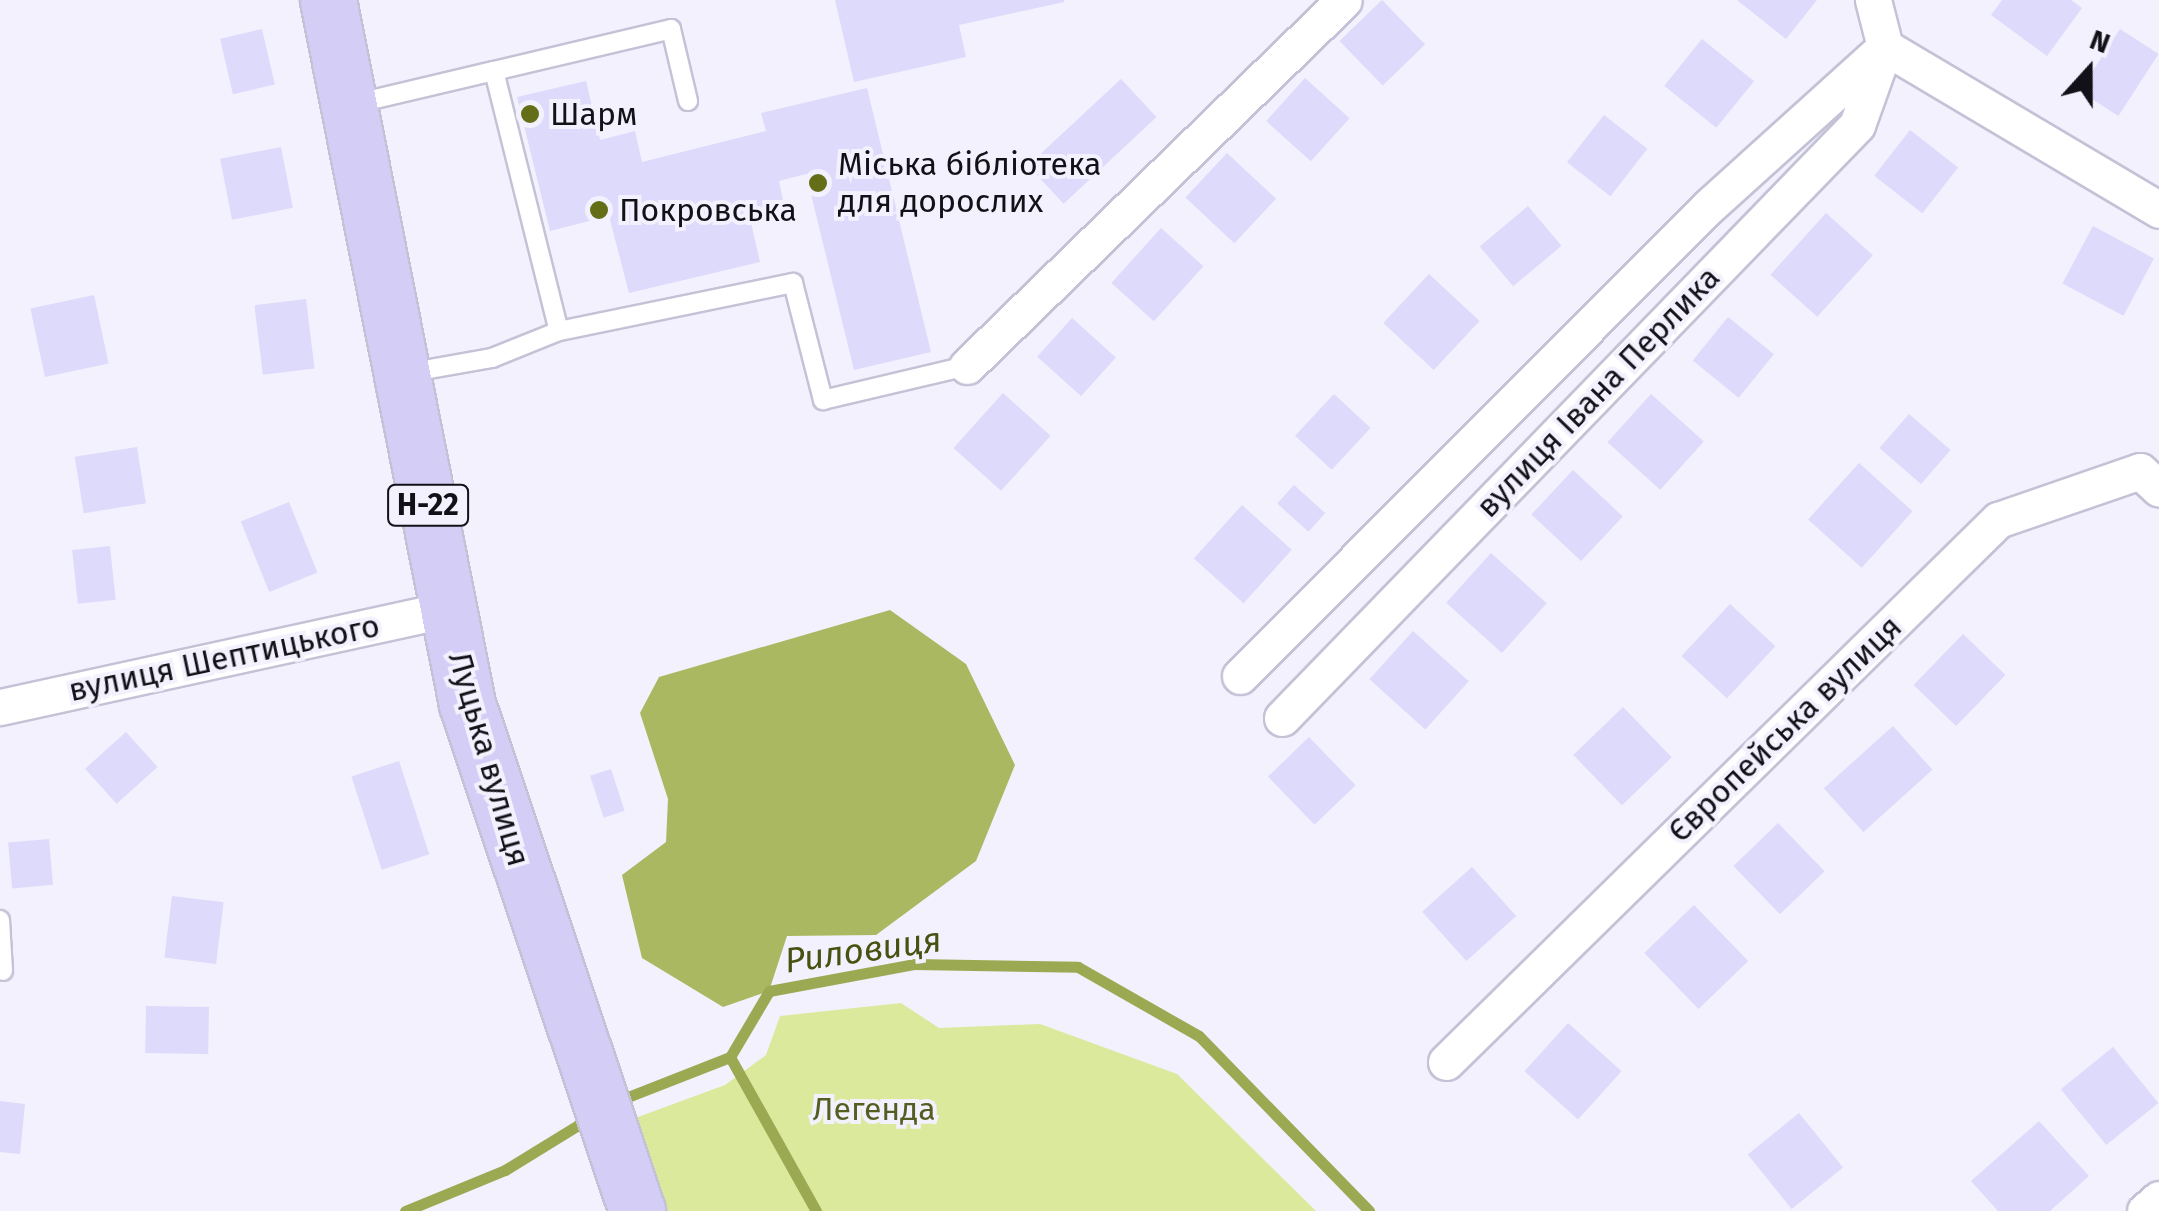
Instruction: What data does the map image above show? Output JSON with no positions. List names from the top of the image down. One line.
{"streets":{"main road":["Н-22","Луцька вулиця"],"street":["вулиця Івана Перлика","вулиця Шептицького","Європейська вулиця"]},"crossings":[["вулиця Шептицького","Луцька вулиця"]],"water":["Риловиця"],"parks":["Легенда"],"places":["Шарм","Міська бібліотека для дорослих","Покровська"],"north":"top"}
